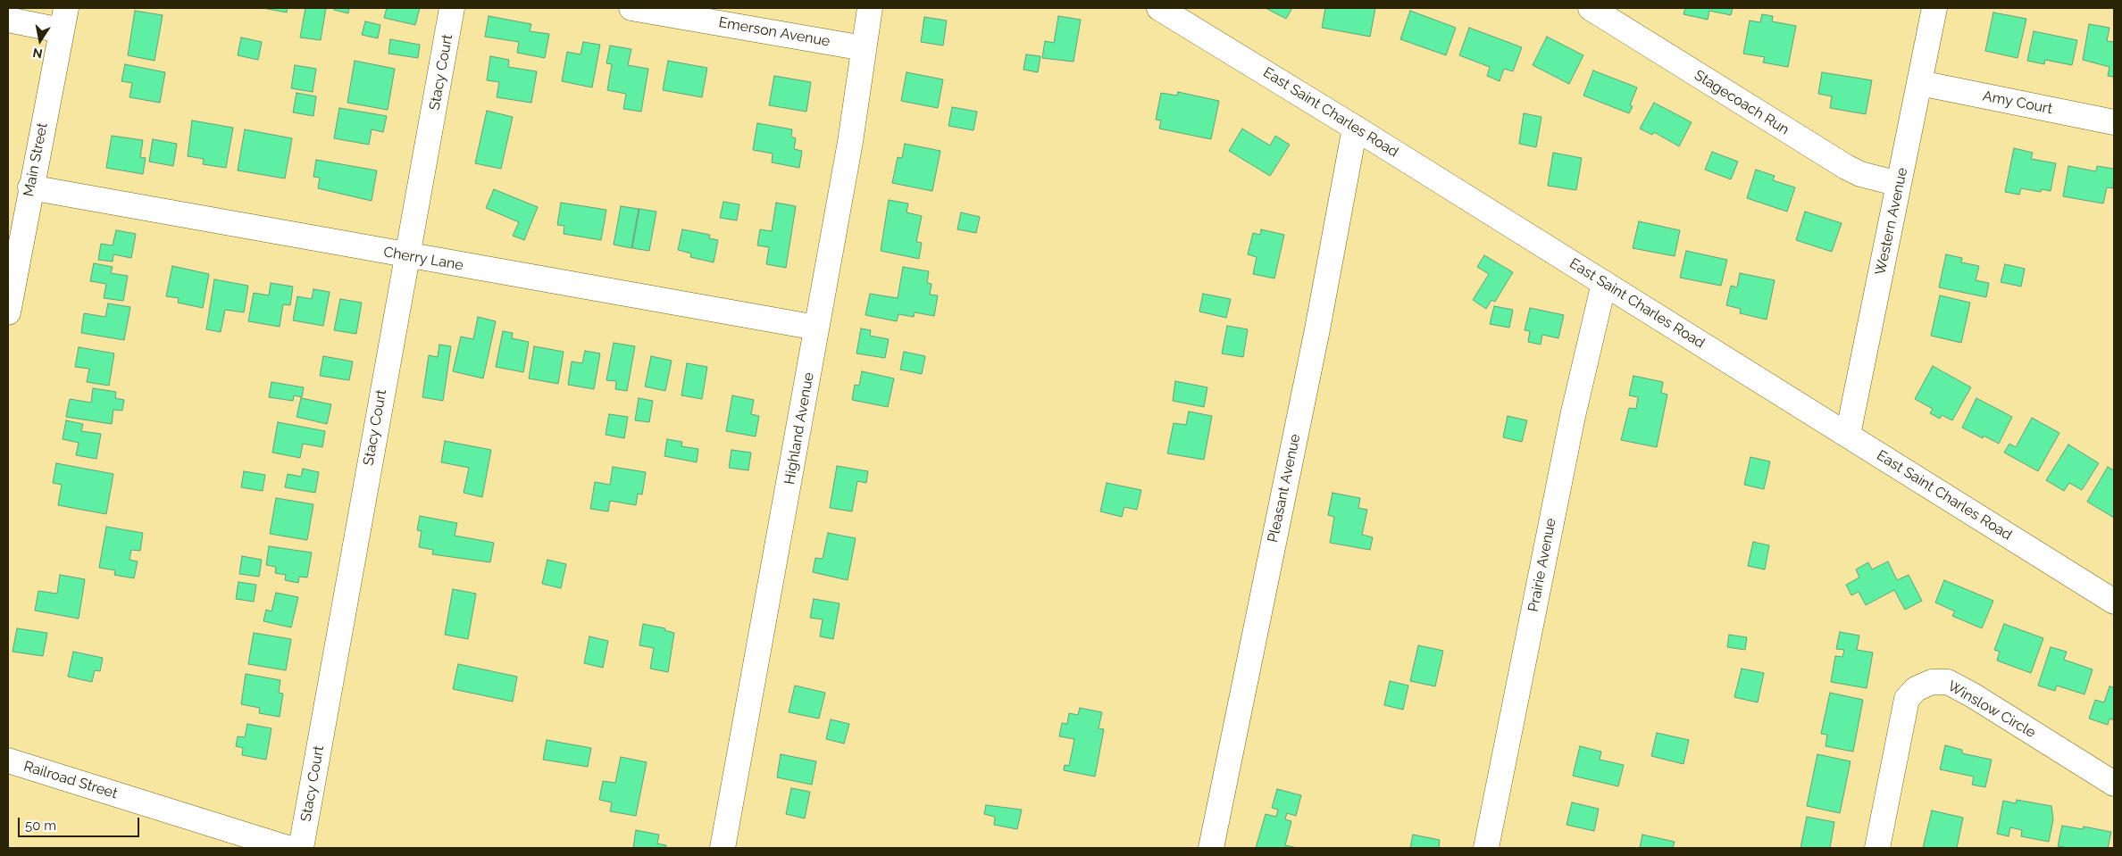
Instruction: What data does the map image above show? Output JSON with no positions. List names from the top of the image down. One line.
{"streets":{"street":["Emerson Avenue","Stacy Court","Stagecoach Run","Amy Court","East Saint Charles Road","Main Street","Western Avenue","Cherry Lane","Highland Avenue","Pleasant Avenue","Prairie Avenue","Winslow Circle","Railroad Street"]},"crossings":[["Emerson Avenue","Highland Avenue"],["Stacy Court","Cherry Lane"],["Stagecoach Run","Western Avenue"],["Amy Court","Western Avenue"],["East Saint Charles Road","Western Avenue"],["East Saint Charles Road","Pleasant Avenue"],["East Saint Charles Road","Prairie Avenue"],["Main Street","Cherry Lane"],["Cherry Lane","Highland Avenue"]],"scale_bar":"50 m","north":"bottom"}
